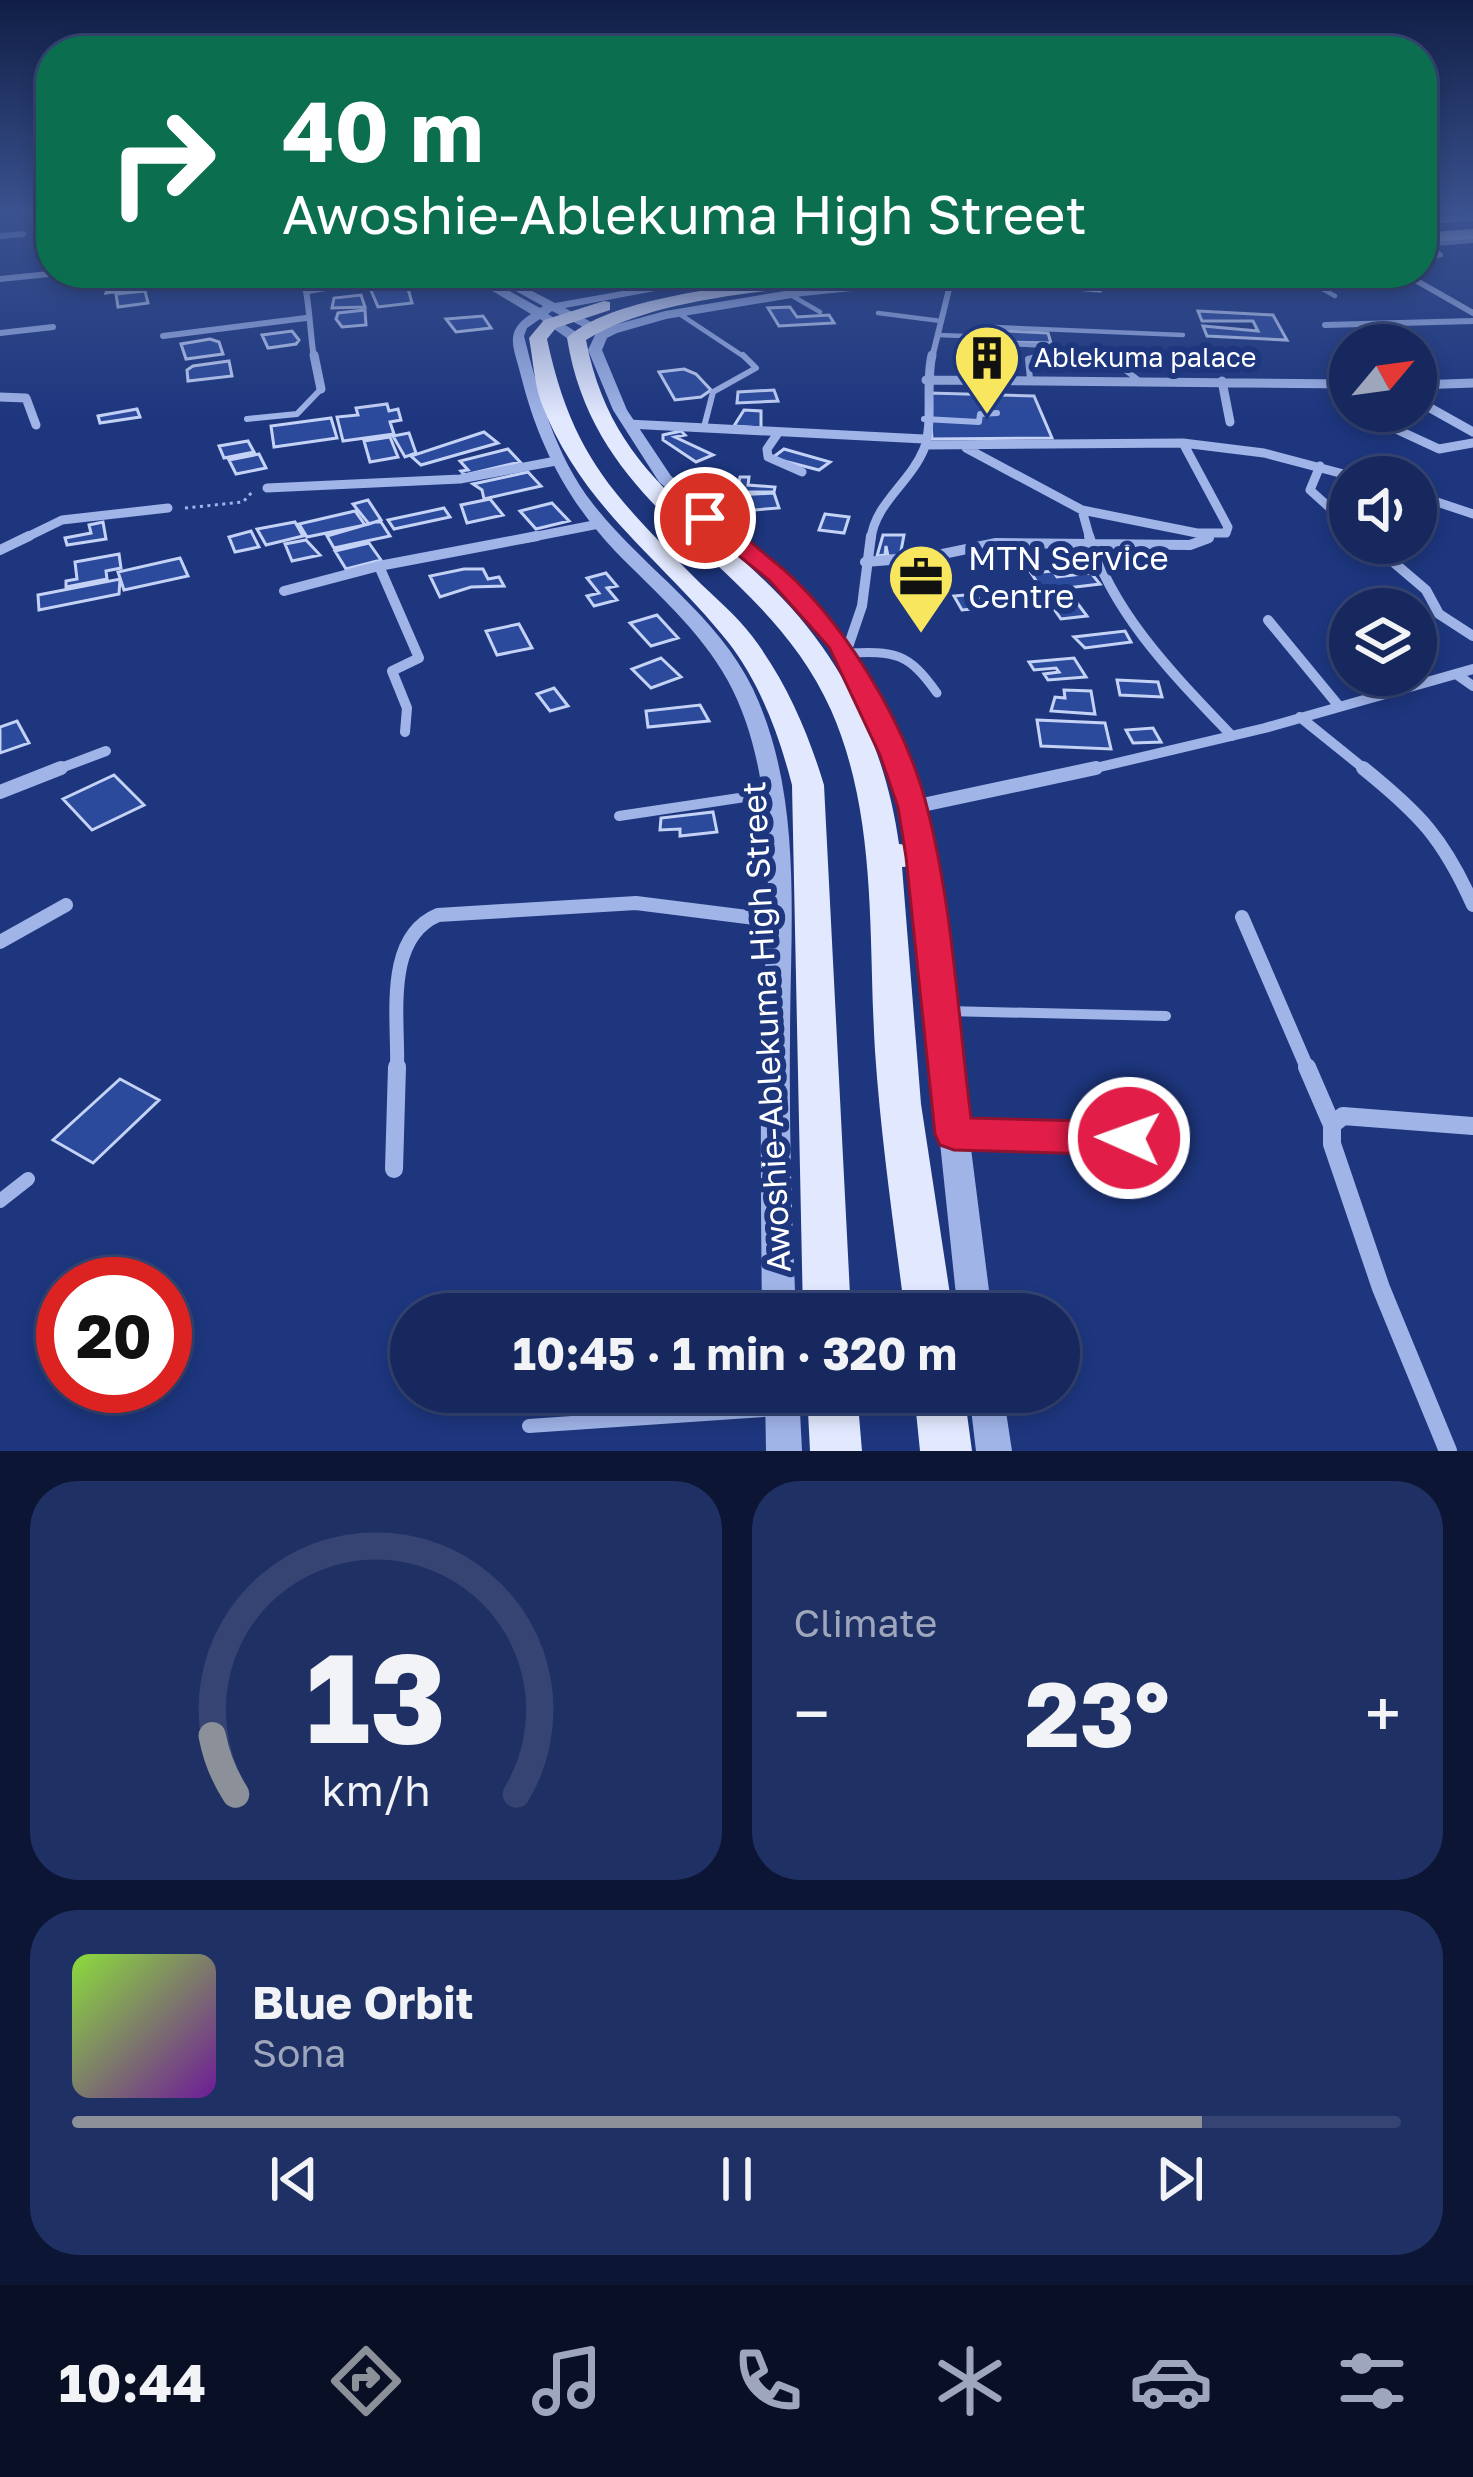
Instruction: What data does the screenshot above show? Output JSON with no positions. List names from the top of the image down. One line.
{"streets":{"main road":["Awoshie-Ablekuma High Street"]},"places":{"building":["Ablekuma palace"],"office":["MTN Service Centre"]},"north":"top right","page":{"turn":["40 m","Awoshie-Ablekuma High Street"],"limit":"20","trip":"10:45 · 1 min · 320 m","tile":"Climate","heat":["−","23°","+"],"song":["Blue Orbit","Sona"],"tabs":"10:44","gauge":["13","km/h"]}}
